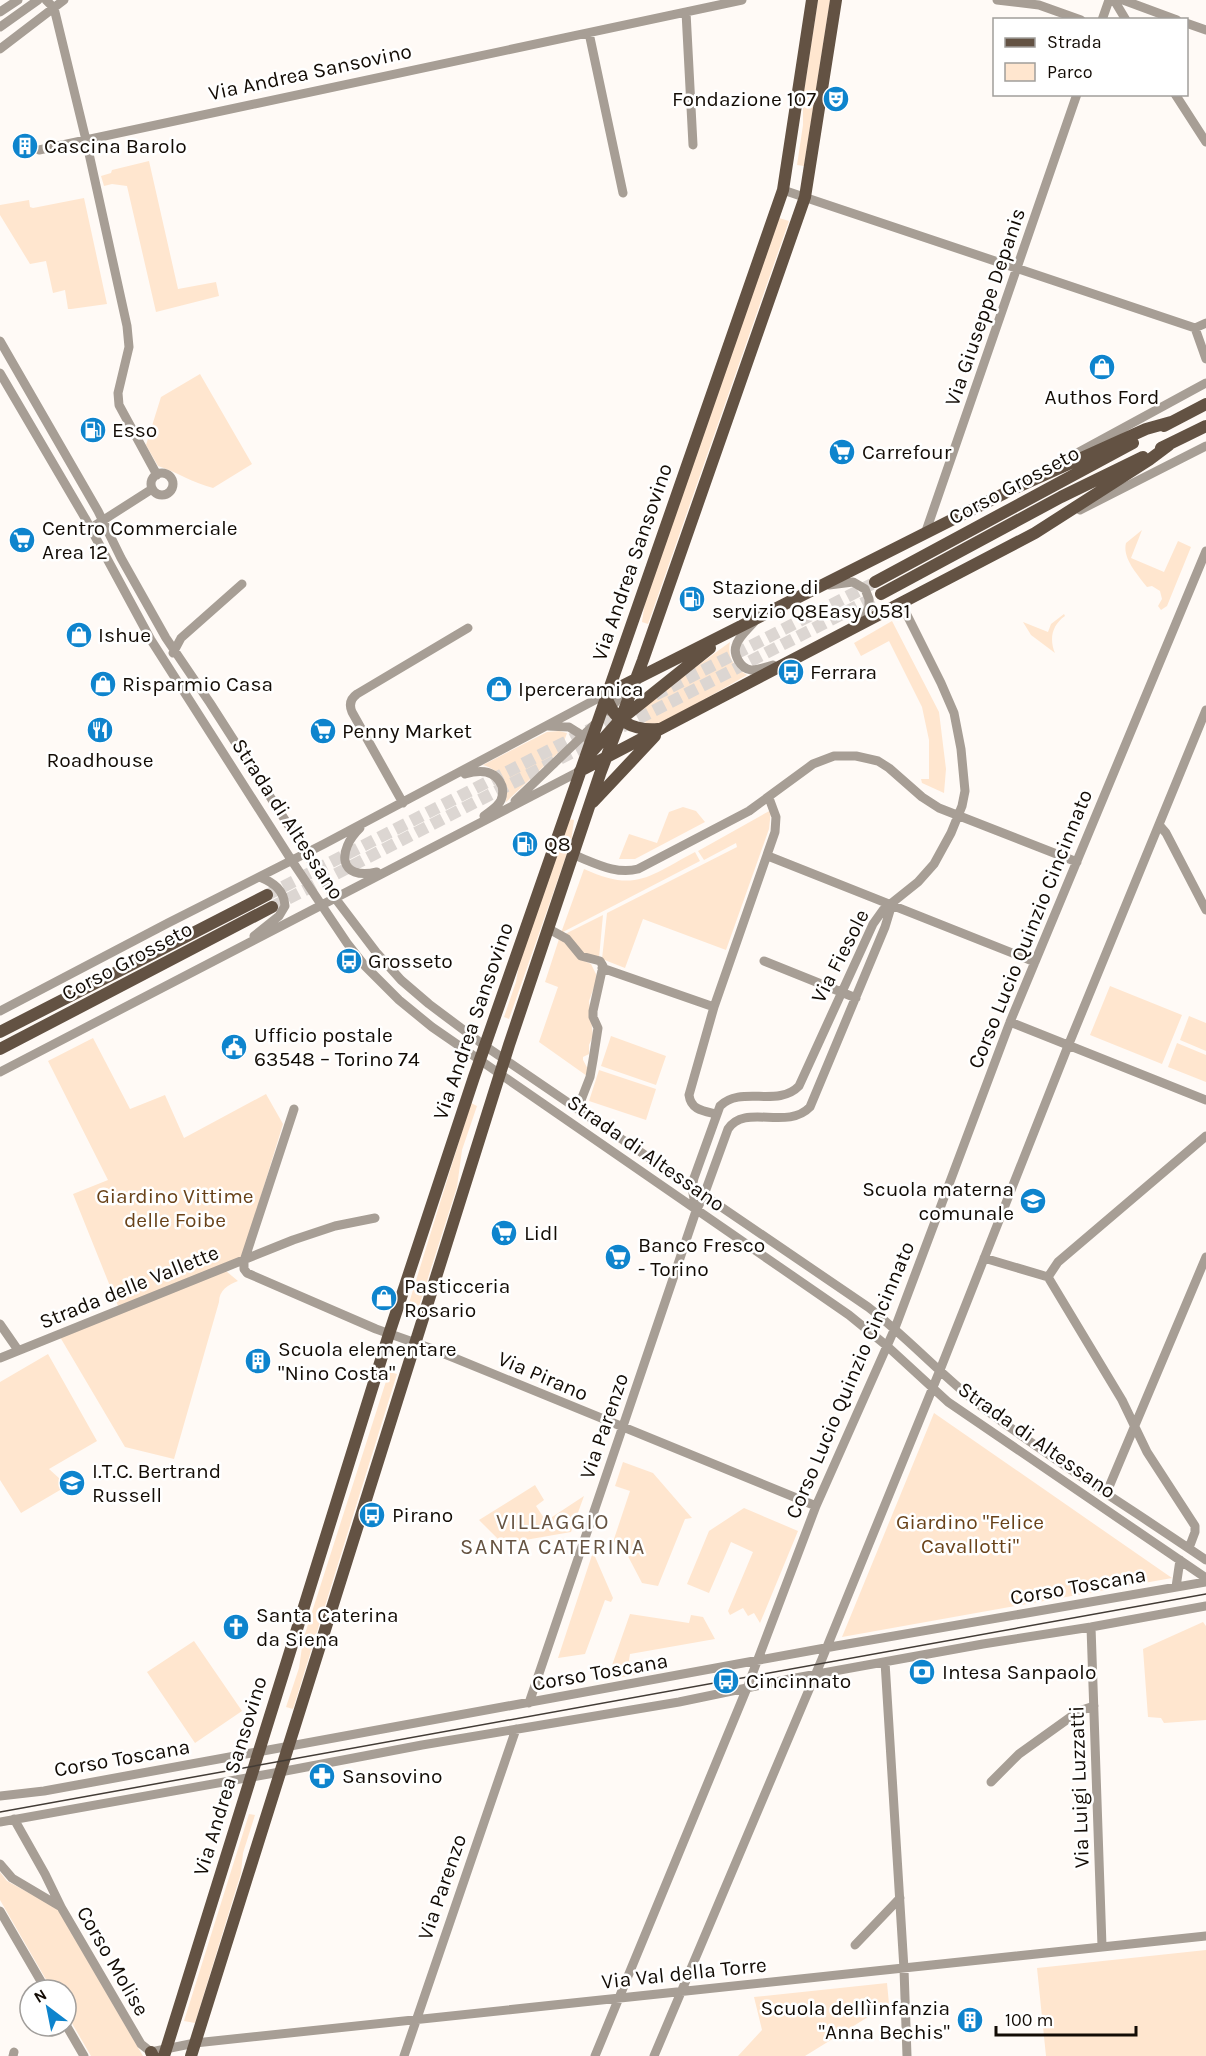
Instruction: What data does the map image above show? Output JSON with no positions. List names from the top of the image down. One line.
{"streets":{"main road":["Via Andrea Sansovino","Corso Grosseto"],"street":["Via Giuseppe Depanis","Strada di Altessano","Corso Lucio Quinzio Cincinnato","Via Fiesole","Strada delle Vallette","Via Pirano","Via Parenzo","Corso Toscana","Via Luigi Luzzatti","Corso Molise","Via Val della Torre"]},"crossings":[["Via Andrea Sansovino","Corso Grosseto"],["Via Andrea Sansovino","Strada di Altessano"],["Via Andrea Sansovino","Via Pirano"],["Via Andrea Sansovino","Corso Toscana"],["Via Andrea Sansovino","Corso Molise"],["Via Andrea Sansovino","Via Val della Torre"],["Via Giuseppe Depanis","Corso Grosseto"],["Corso Grosseto","Strada di Altessano"],["Strada di Altessano","Corso Lucio Quinzio Cincinnato"],["Strada di Altessano","Via Fiesole"],["Strada di Altessano","Via Parenzo"],["Strada di Altessano","Corso Toscana"],["Corso Lucio Quinzio Cincinnato","Via Pirano"],["Corso Lucio Quinzio Cincinnato","Corso Toscana"],["Corso Lucio Quinzio Cincinnato","Via Val della Torre"],["Via Fiesole","Via Parenzo"],["Strada delle Vallette","Via Pirano"],["Via Pirano","Via Parenzo"],["Via Parenzo","Corso Toscana"],["Via Parenzo","Via Val della Torre"],["Corso Toscana","Via Luigi Luzzatti"],["Via Luigi Luzzatti","Via Val della Torre"],["Corso Molise","Via Val della Torre"]],"districts":["VILLAGGIO SANTA CATERINA"],"parks":["Giardino Vittime delle Foibe","Giardino \"Felice Cavallotti\""],"places":{"theatre":["Fondazione 107"],"building":["Cascina Barolo","Scuola elementare \"Nino Costa\"","Scuola dellìinfanzia \"Anna Bechis\""],"shop":["Authos Ford","Ishue","Risparmio Casa","Iperceramica","Pasticceria Rosario"],"fuel station":["Esso","Stazione di servizio Q8Easy 0581","Q8"],"supermarket":["Carrefour","Centro Commerciale Area 12","Penny Market","Lidl","Banco Fresco - Torino"],"bus stop":["Ferrara","Grosseto","Pirano","Cincinnato"],"restaurant":["Roadhouse"],"public building":["Ufficio postale 63548 – Torino 74"],"school or university":["Scuola materna comunale","I.T.C. Bertrand Russell"],"church":["Santa Caterina da Siena"],"bank":["Intesa Sanpaolo"],"pharmacy":["Sansovino"]},"legend":["Strada","Parco"],"scale_bar":"100 m","north":"top left"}
